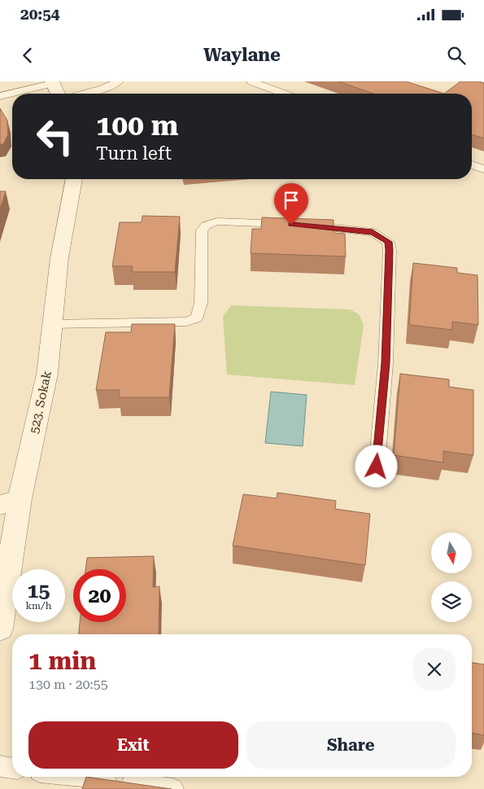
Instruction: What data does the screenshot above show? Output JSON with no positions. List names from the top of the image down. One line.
{"streets":{"street":["523. Sokak"]},"north":"bottom","page":{"status":"20:54","header":"Waylane","turn":["100 m","Turn left"],"speed":"15 km/h","limit":"20","heading":["1 min","130 m · 20:55"],"buttons":["Exit","Share"]}}
